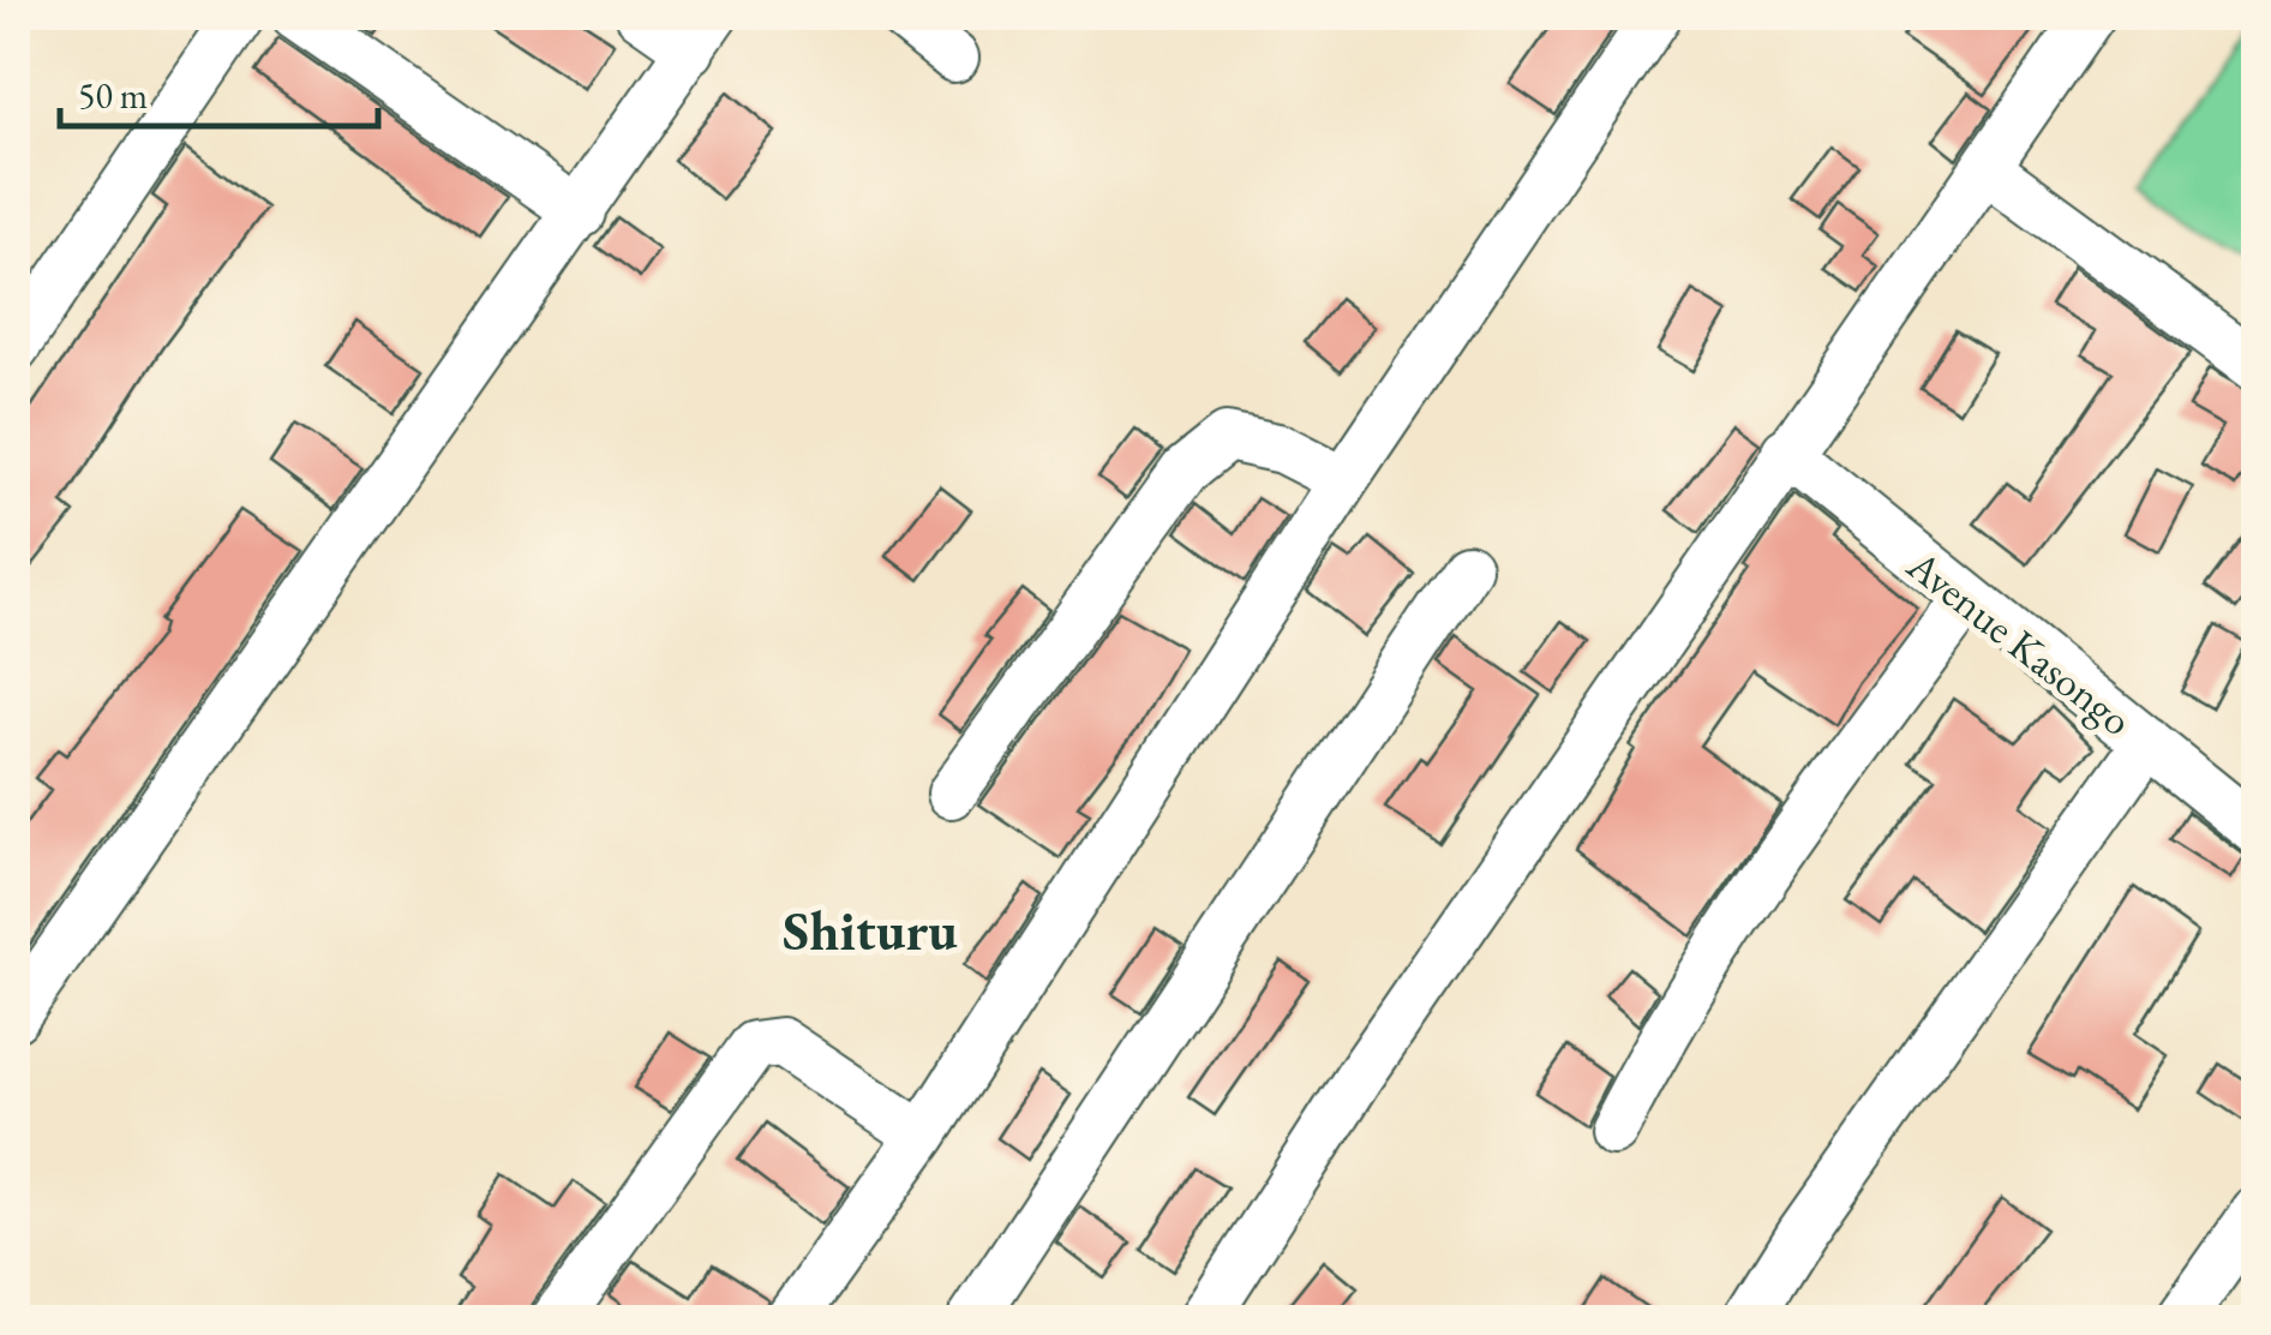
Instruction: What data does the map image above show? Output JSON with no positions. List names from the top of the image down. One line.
{"streets":{"street":["Avenue Kasongo"]},"districts":["Shituru"],"scale_bar":"50 m"}
